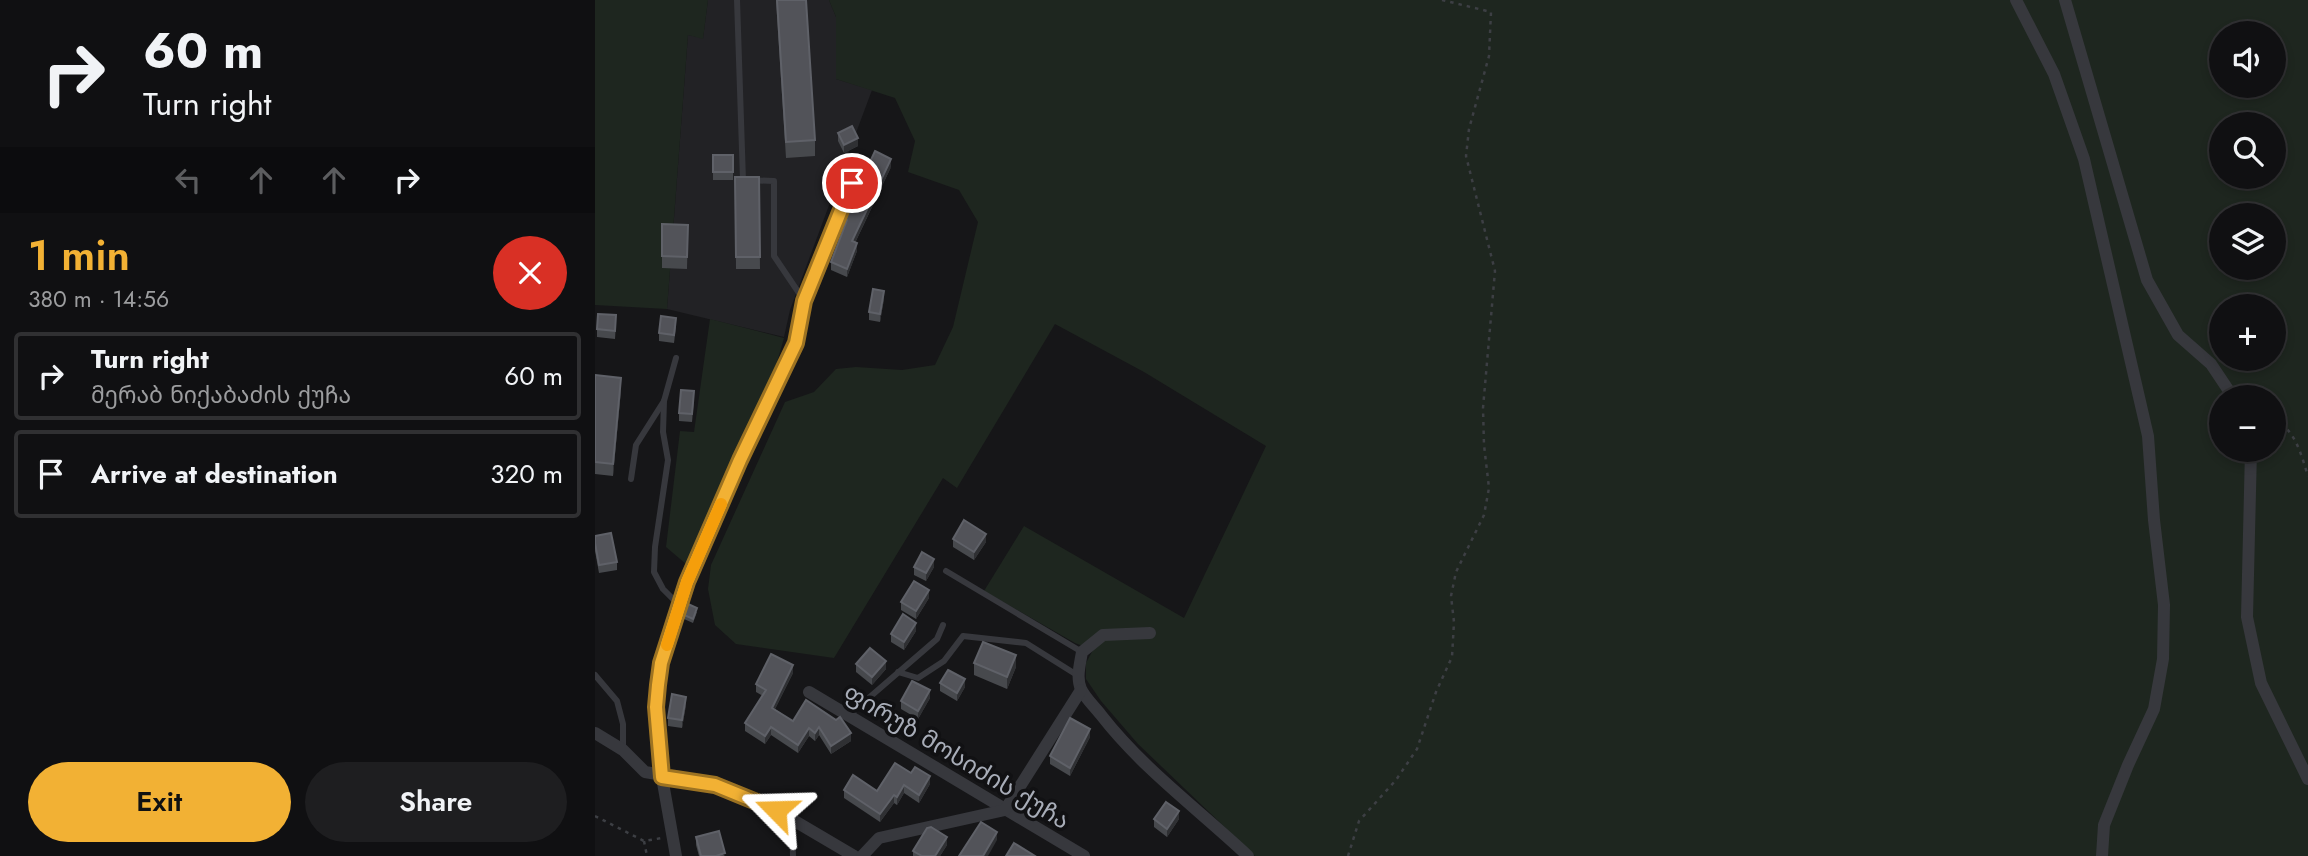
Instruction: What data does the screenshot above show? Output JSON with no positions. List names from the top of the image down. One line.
{"streets":{"street":["ფირუზ მოსიძის ქუჩა"]},"page":{"turn":["60 m","Turn right"],"map_buttons":["+","−"],"heading":["1 min","380 m · 14:56"],"list":[{"name":"Turn right","note":"მერაბ ნიქაბაძის ქუჩა","value":"60 m"},{"name":"Arrive at destination","value":"320 m"}],"buttons":["Exit","Share"]}}
